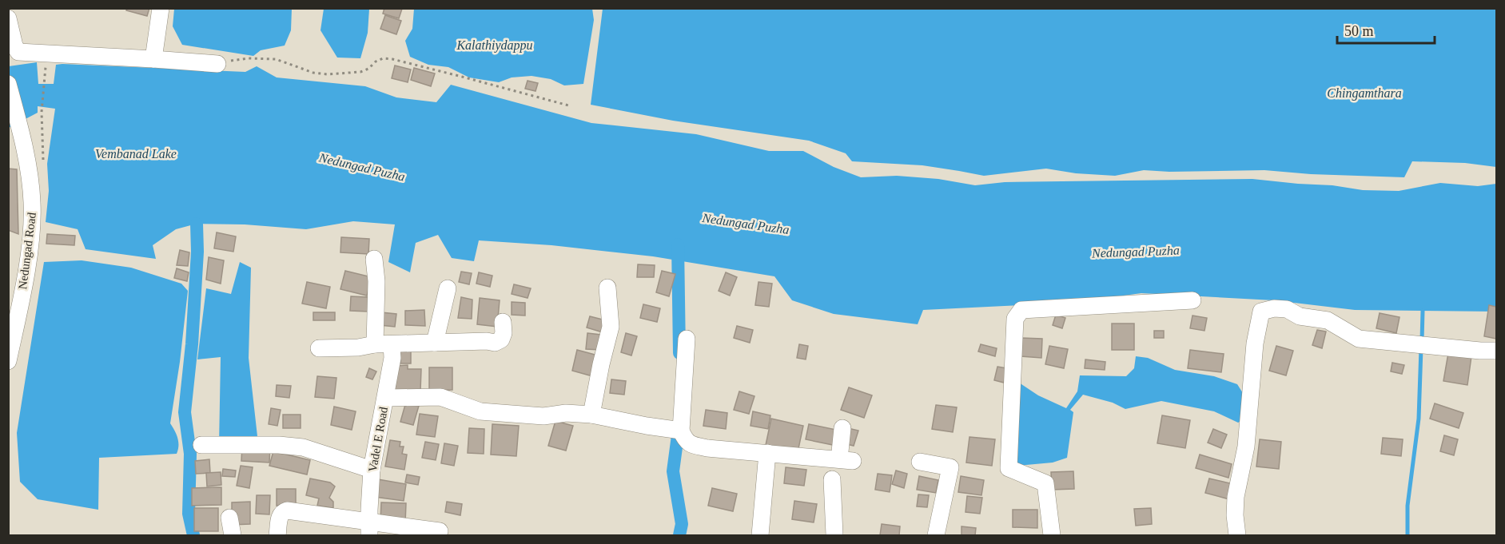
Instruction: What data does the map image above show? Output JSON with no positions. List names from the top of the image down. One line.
{"streets":{"street":["Nedungad Road","Vadel E Road"]},"water":["Kalathiydappu","Chingamthara","Vembanad Lake","Nedungad Puzha"],"scale_bar":"50 m"}
